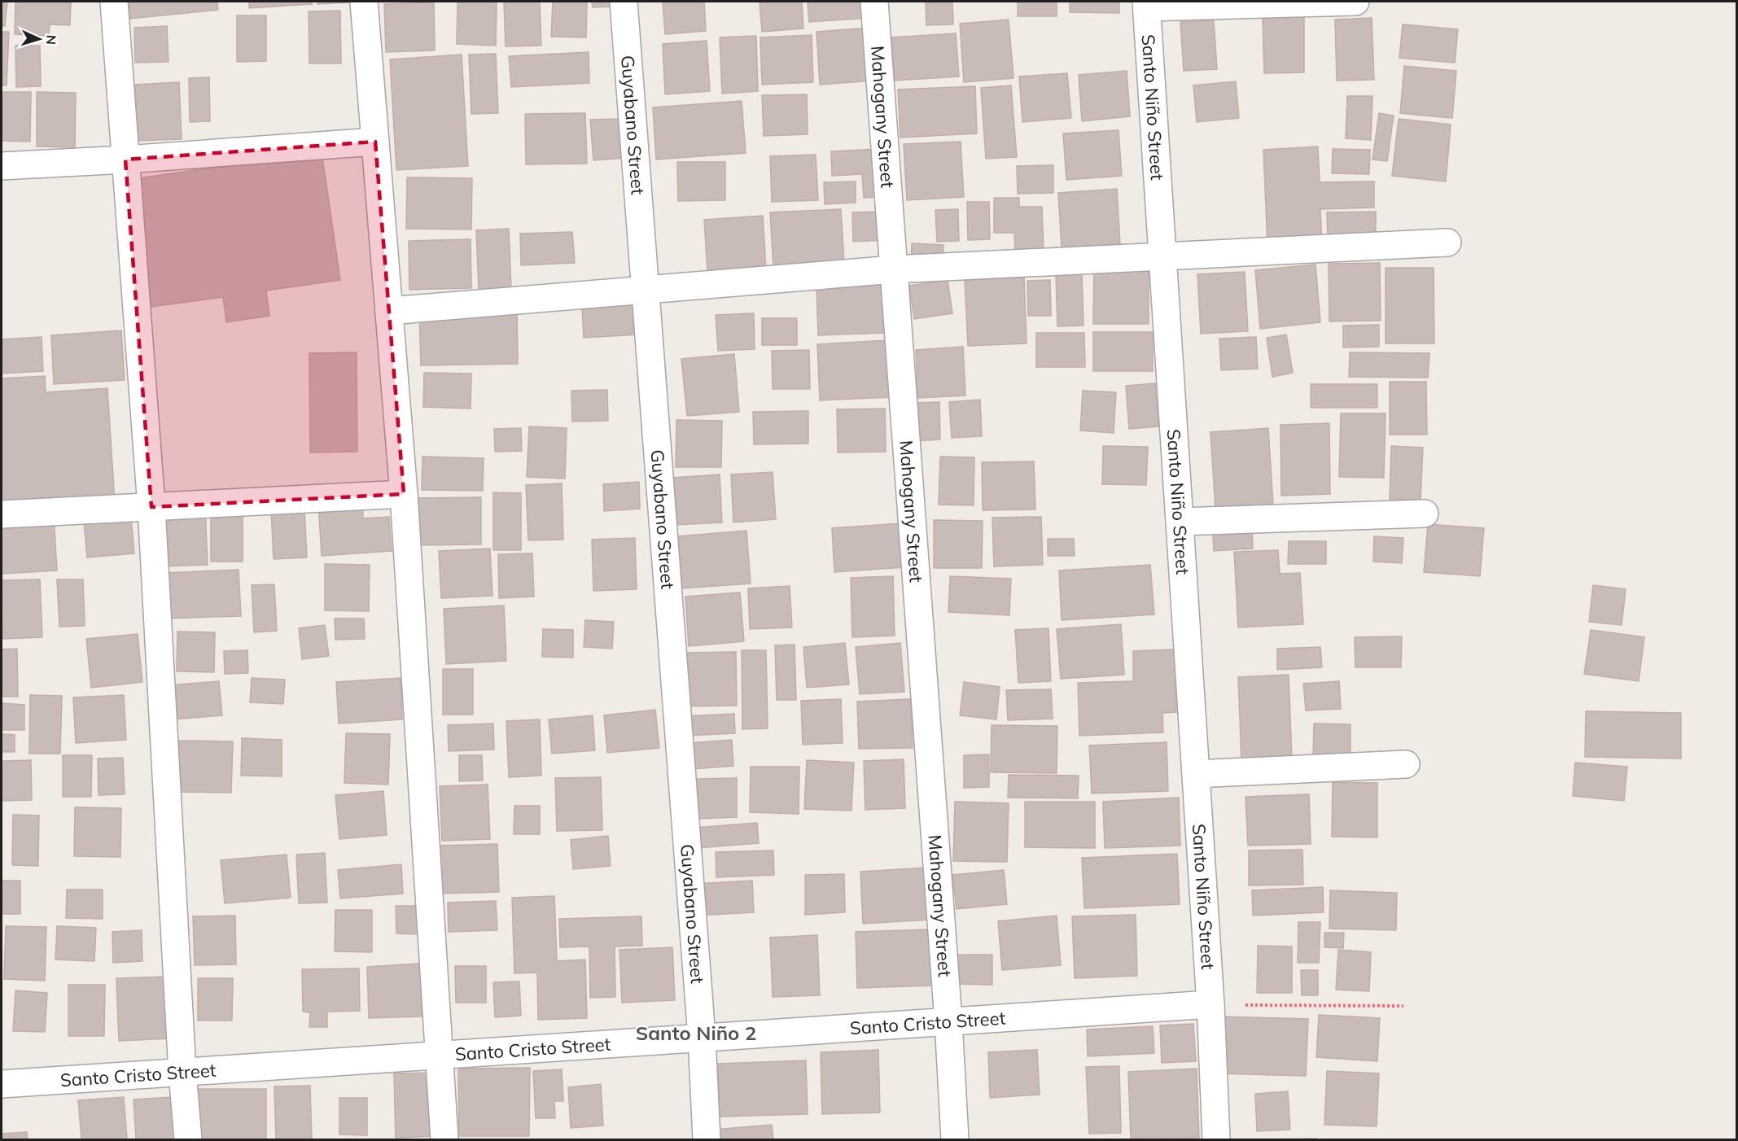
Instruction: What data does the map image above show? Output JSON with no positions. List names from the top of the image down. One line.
{"streets":{"street":["Santo Niño Street","Mahogany Street","Guyabano Street","Santo Cristo Street"]},"crossings":[["Santo Niño Street","Santo Cristo Street"],["Mahogany Street","Santo Cristo Street"],["Guyabano Street","Santo Cristo Street"]],"districts":["Santo Niño 2"],"north":"right"}
